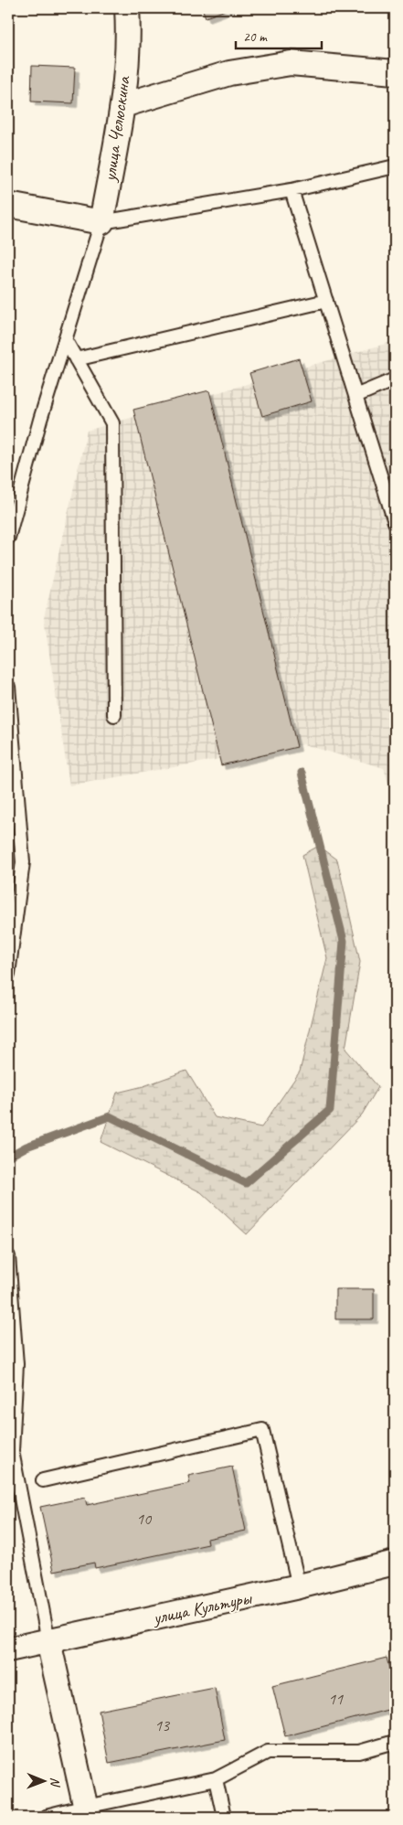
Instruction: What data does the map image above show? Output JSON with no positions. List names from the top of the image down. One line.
{"streets":{"street":["улица Челюскина","улица Культуры"]},"house_numbers":["10","11","13"],"scale_bar":"20 m","north":"right"}
